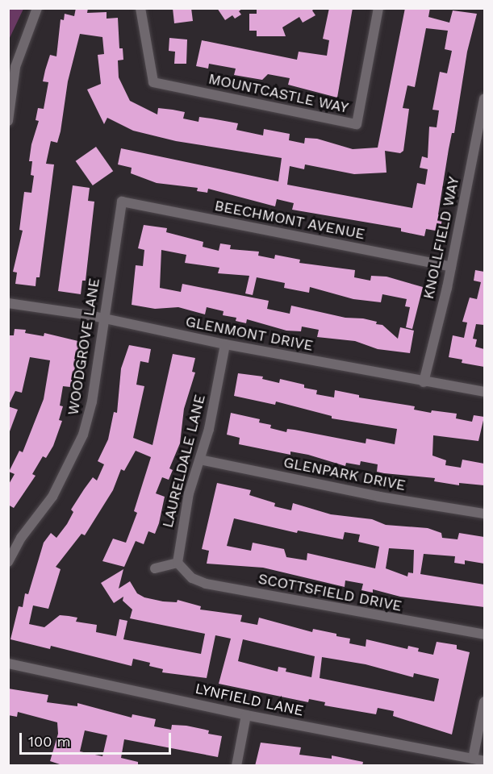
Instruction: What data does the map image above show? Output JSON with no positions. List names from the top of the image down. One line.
{"streets":{"street":["MOUNTCASTLE WAY","BEECHMONT AVENUE","KNOLLFIELD WAY","GLENMONT DRIVE","WOODGROVE LANE","LAURELDALE LANE","GLENPARK DRIVE","SCOTTSFIELD DRIVE","LYNFIELD LANE"]},"crossings":[["BEECHMONT AVENUE","KNOLLFIELD WAY"],["BEECHMONT AVENUE","WOODGROVE LANE"],["KNOLLFIELD WAY","GLENMONT DRIVE"],["GLENMONT DRIVE","WOODGROVE LANE"],["GLENMONT DRIVE","LAURELDALE LANE"],["LAURELDALE LANE","GLENPARK DRIVE"],["LAURELDALE LANE","SCOTTSFIELD DRIVE"]],"scale_bar":"100 m"}
